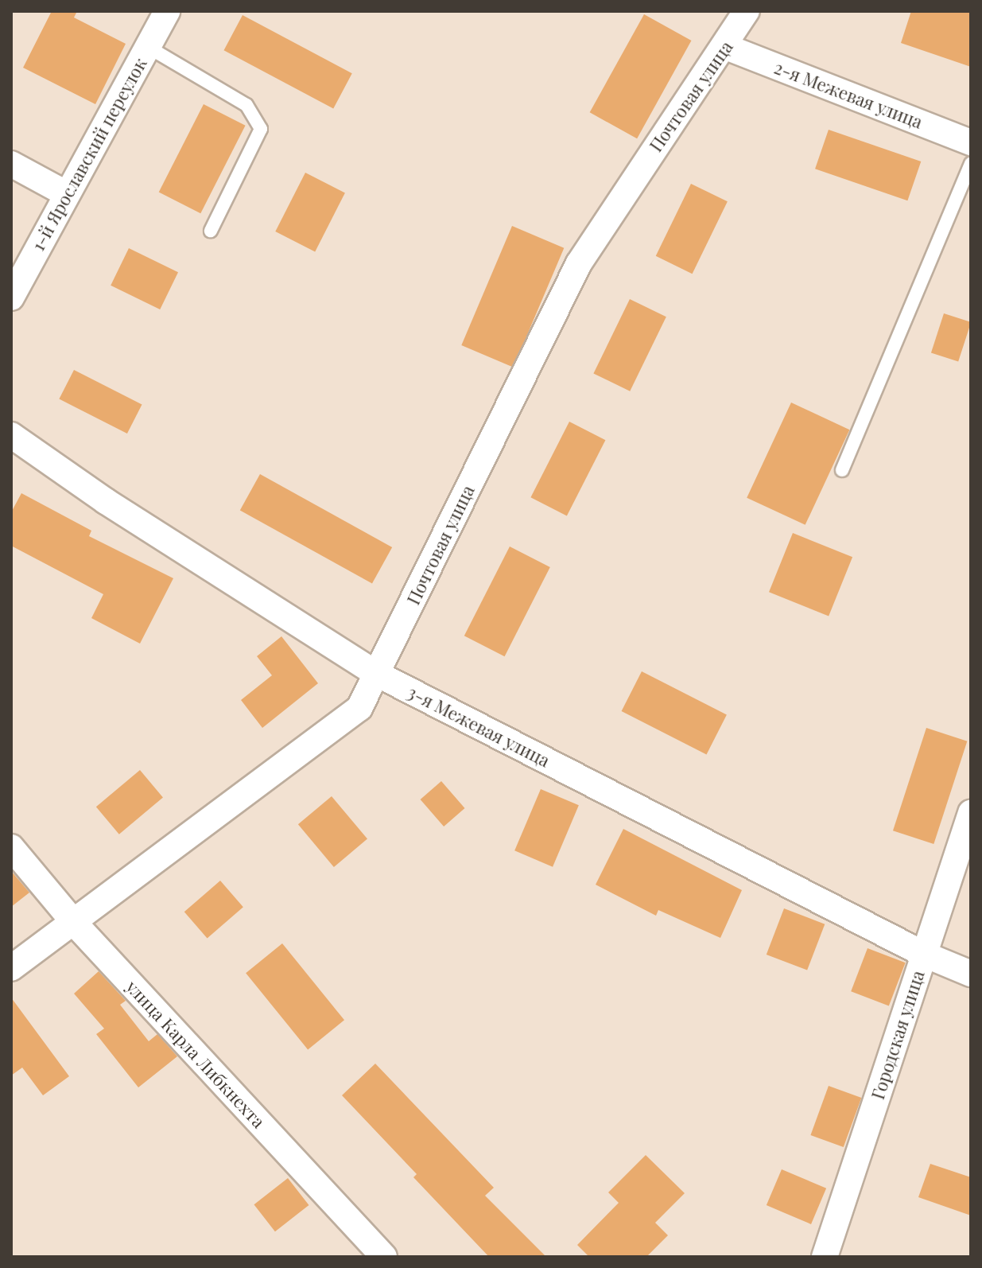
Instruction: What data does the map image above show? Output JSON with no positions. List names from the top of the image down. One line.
{"streets":{"street":["2-я Межевая улица","Почтовая улица","1-й Ярославский переулок","3-я Межевая улица","Городская улица","улица Карла Либкнехта"]},"crossings":[["2-я Межевая улица","Почтовая улица"],["Почтовая улица","3-я Межевая улица"],["Почтовая улица","улица Карла Либкнехта"],["3-я Межевая улица","Городская улица"]]}
